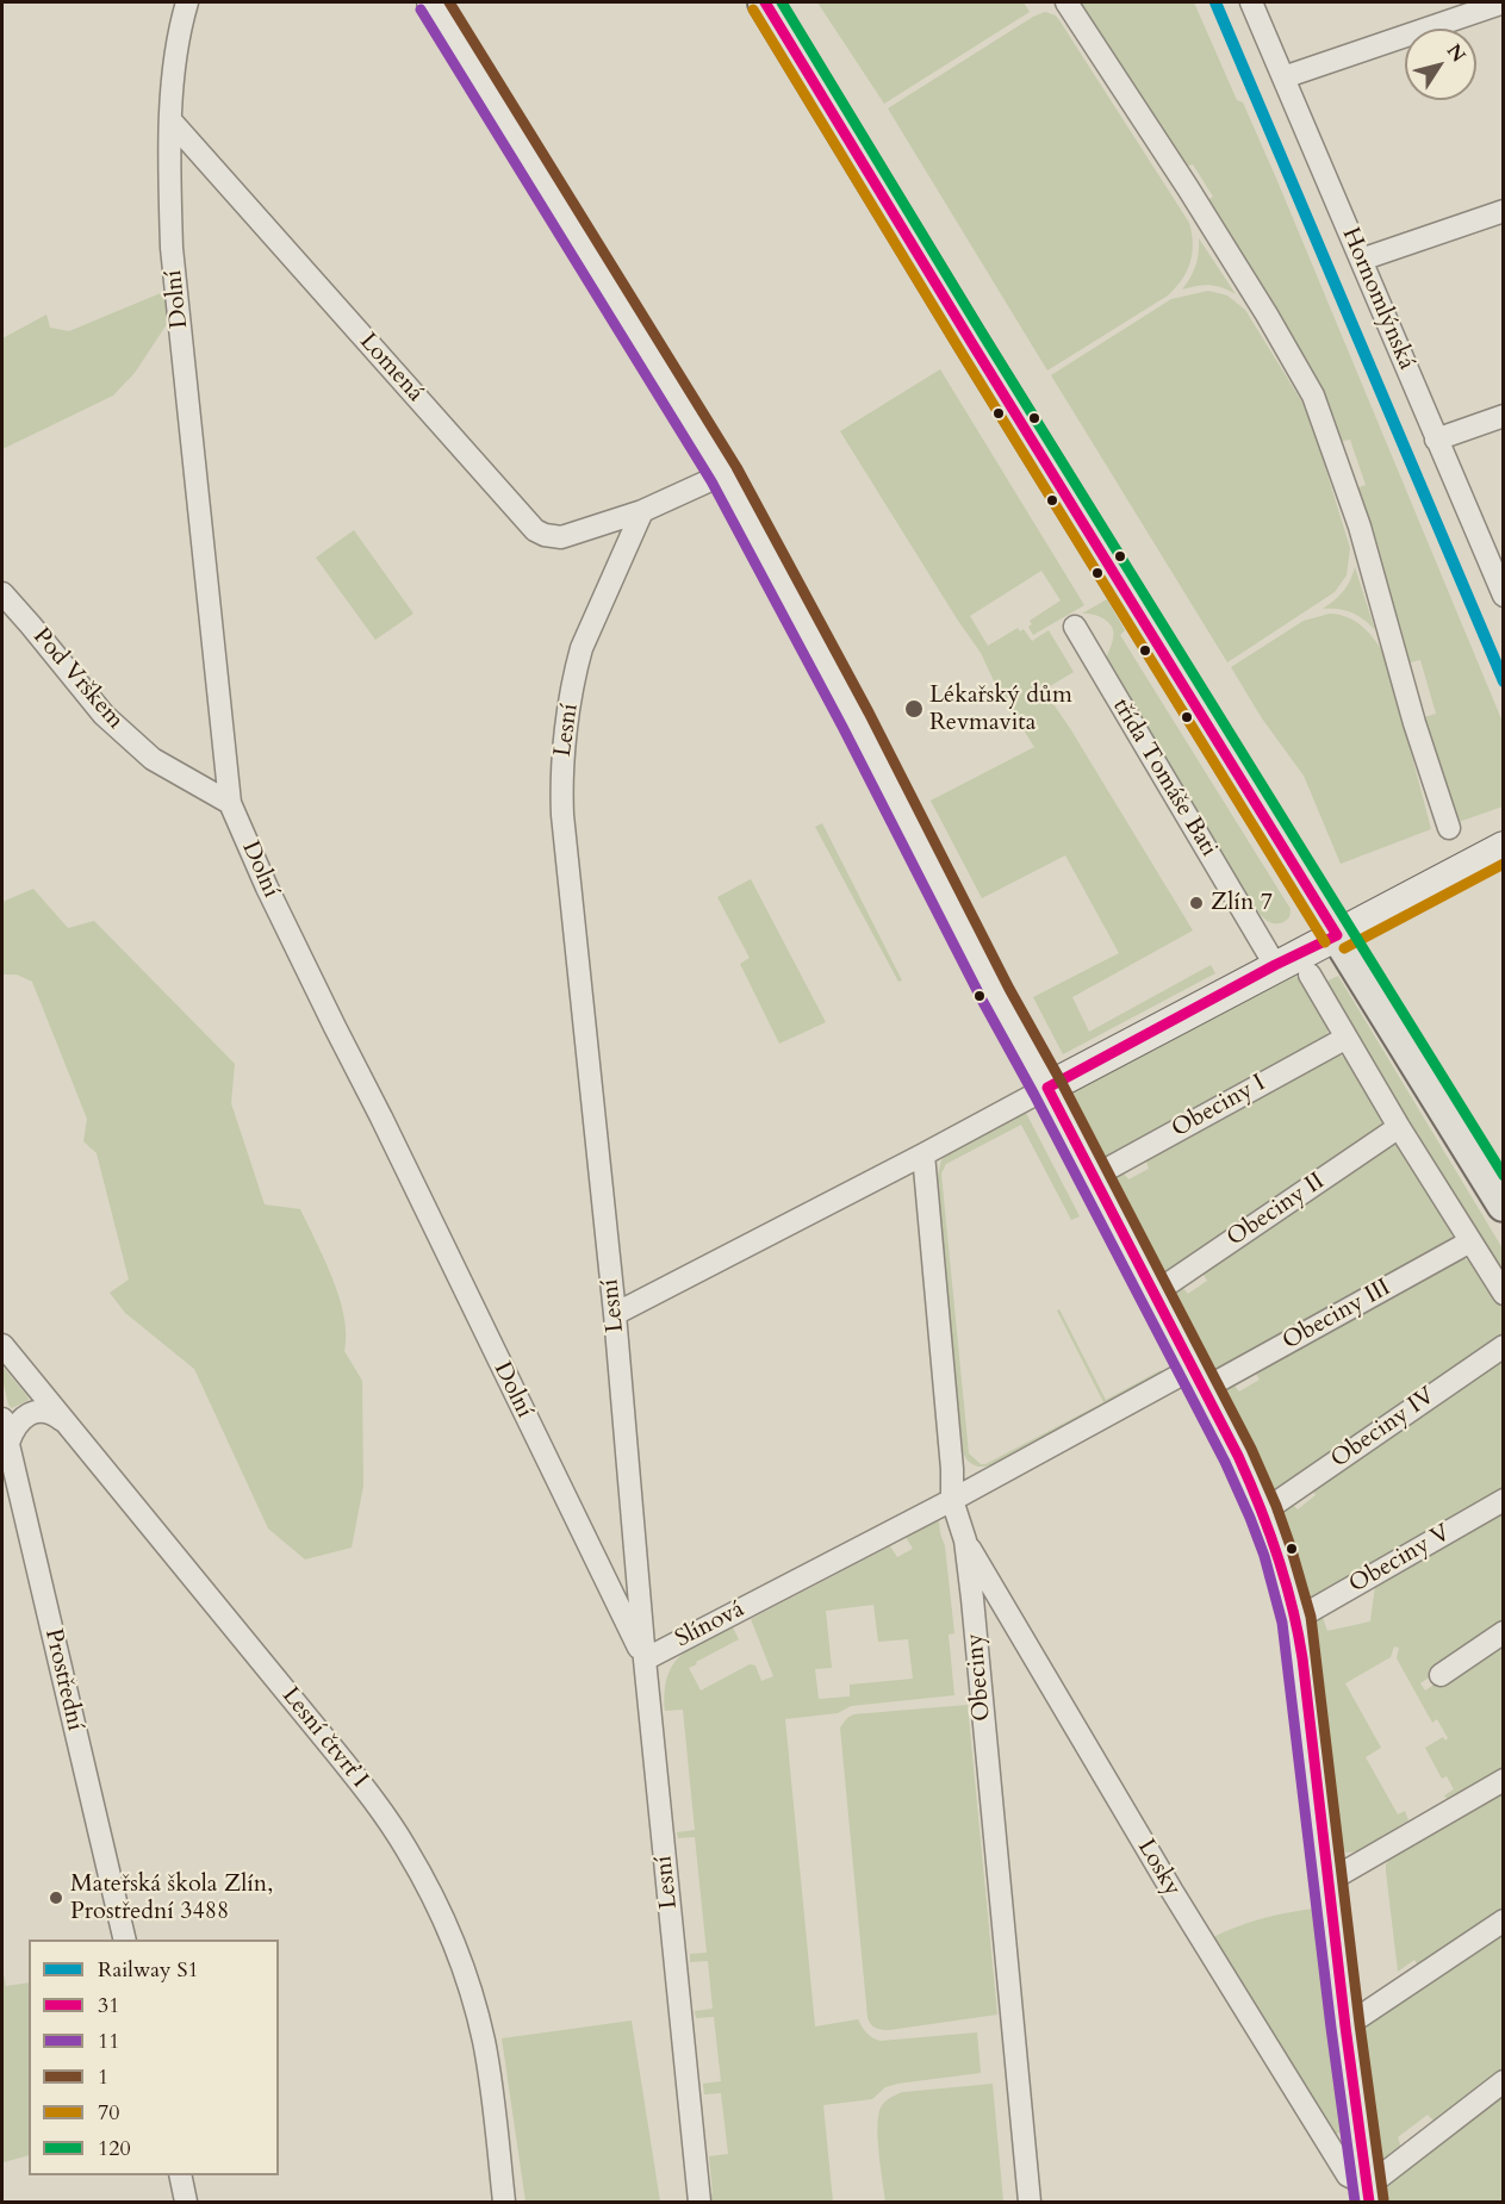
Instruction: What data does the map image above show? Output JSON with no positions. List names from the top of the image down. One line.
{"streets":{"street":["Dolní","Hornomlýnská","Lomená","Pod Vrškem","Lesní","třída Tomáše Bati","Obeciny I","Obeciny II","Obeciny III","Obeciny IV","Obeciny V","Slínová","Obeciny","Prostřední","Lesní čtvrť I","Losky"]},"crossings":[["Dolní","Lomená"],["Dolní","Pod Vrškem"],["Dolní","Lesní"],["Dolní","Slínová"],["Lomená","Lesní"],["Lesní","Slínová"],["Obeciny III","Slínová"],["Slínová","Obeciny"],["Obeciny","Losky"]],"places":["Lékařský dům Revmavita","Zlín 7","Mateřská škola Zlín, Prostřední 3488"],"lines":["rail line S1","transit line 31","transit line 1","transit line 120","transit line 11","transit line 70"],"legend":["Railway S1","31","11","1","70","120"],"north":"top right"}
